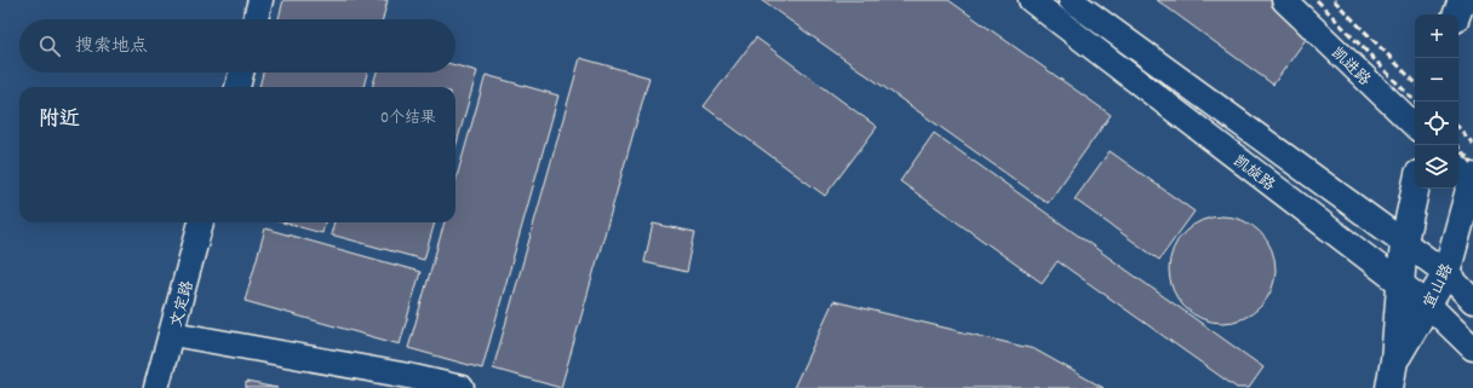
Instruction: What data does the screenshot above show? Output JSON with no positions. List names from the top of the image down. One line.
{"streets":{"main road":["宜山路"],"street":["凯进路","凯旋路","文定路"]},"crossings":[["凯旋路","宜山路"]],"page":{"map_buttons":["+","−"],"search":"搜索地点","heading":["附近","0个结果"]}}
